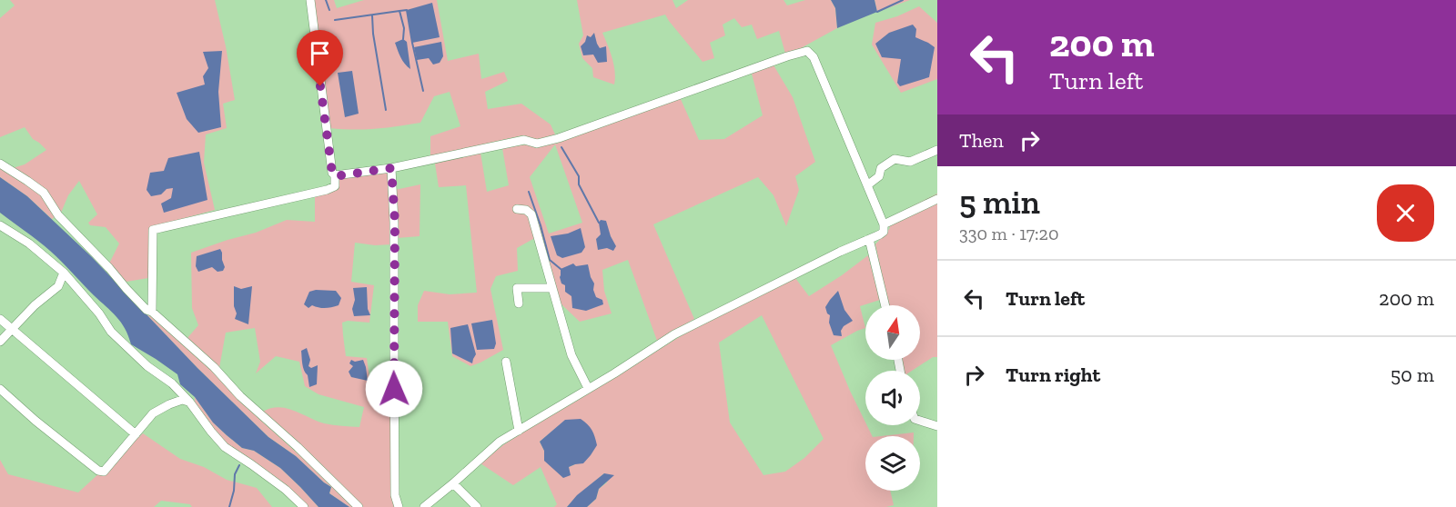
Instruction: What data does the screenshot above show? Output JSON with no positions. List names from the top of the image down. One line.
{"north":"top","page":{"turn":["200 m","Turn left"],"then":"Then","heading":["5 min","330 m · 17:20"],"list":[{"name":"Turn left","value":"200 m"},{"name":"Turn right","value":"50 m"}]}}
